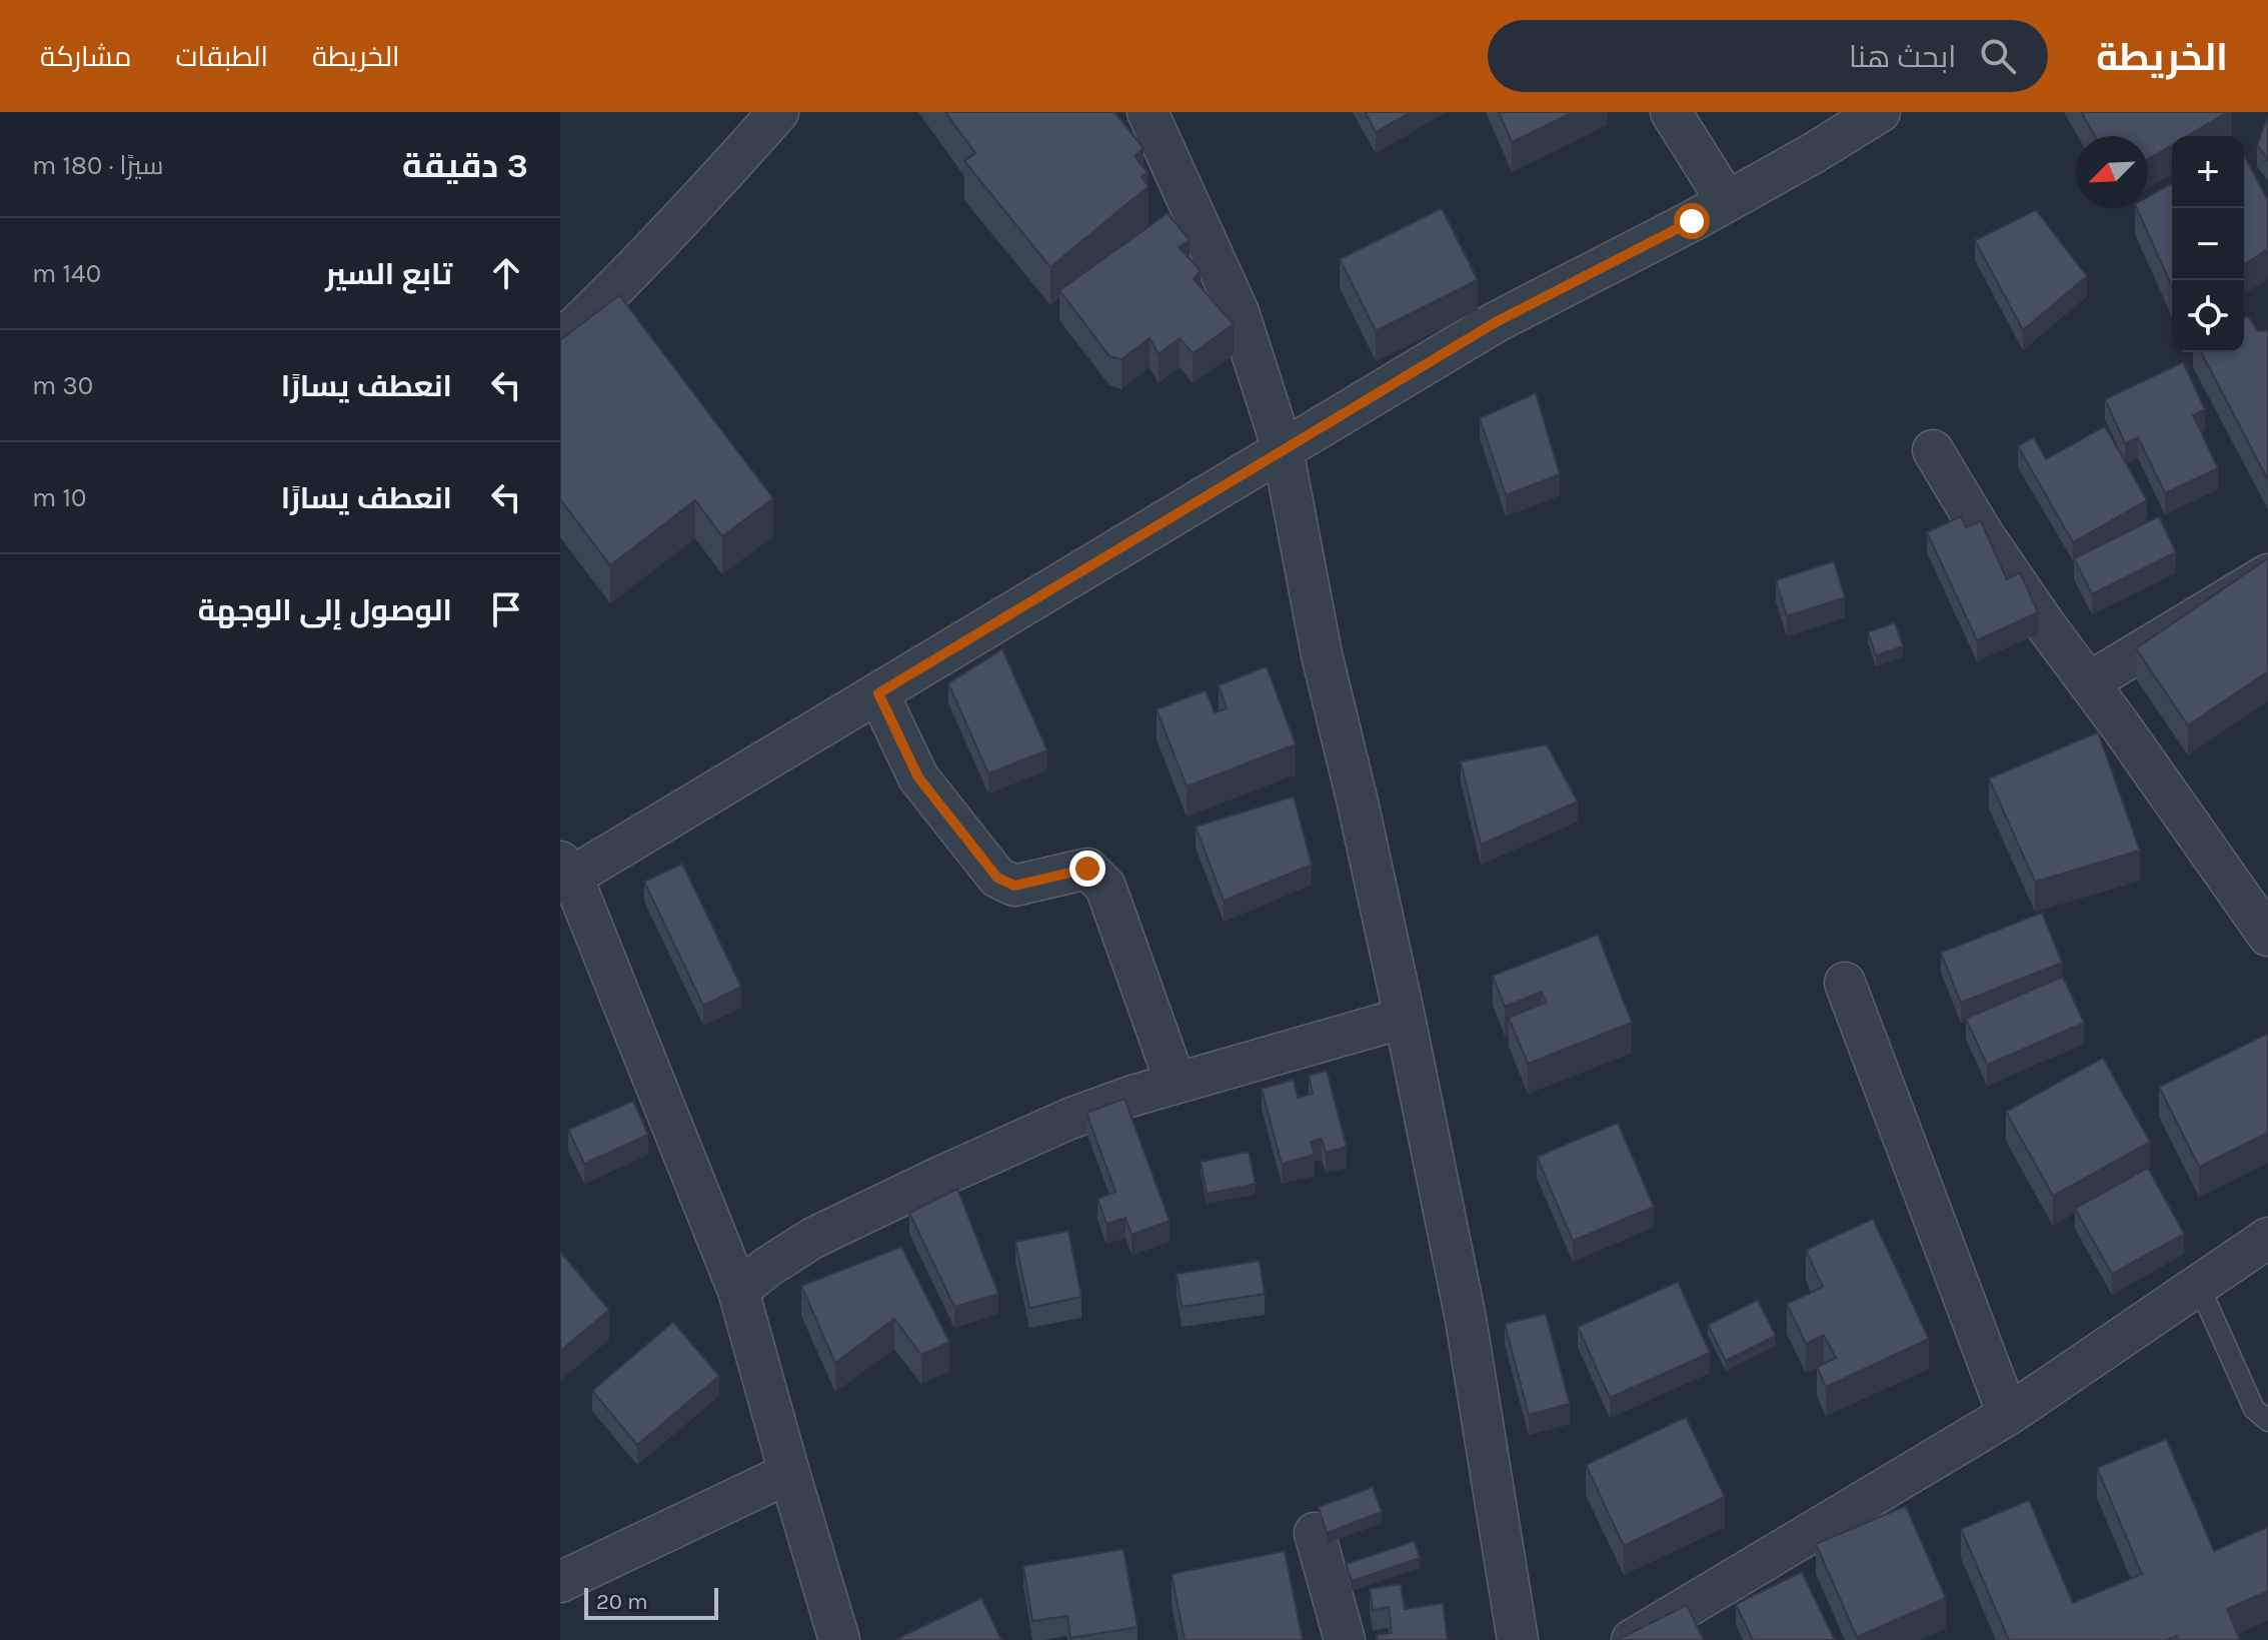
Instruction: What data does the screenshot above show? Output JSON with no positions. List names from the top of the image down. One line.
{"scale_bar":"20 m","north":"bottom left","page":{"header":"الخريطة","search":"ابحث هنا","nav":["الخريطة","الطبقات","مشاركة"],"heading":["3 دقيقة","سيرًا · 180 m"],"map_buttons":["+","−"],"list":[["تابع السير","140 m"],["انعطف يسارًا","30 m"],["انعطف يسارًا","10 m"],"الوصول إلى الوجهة"],"scale":"20 m"}}
